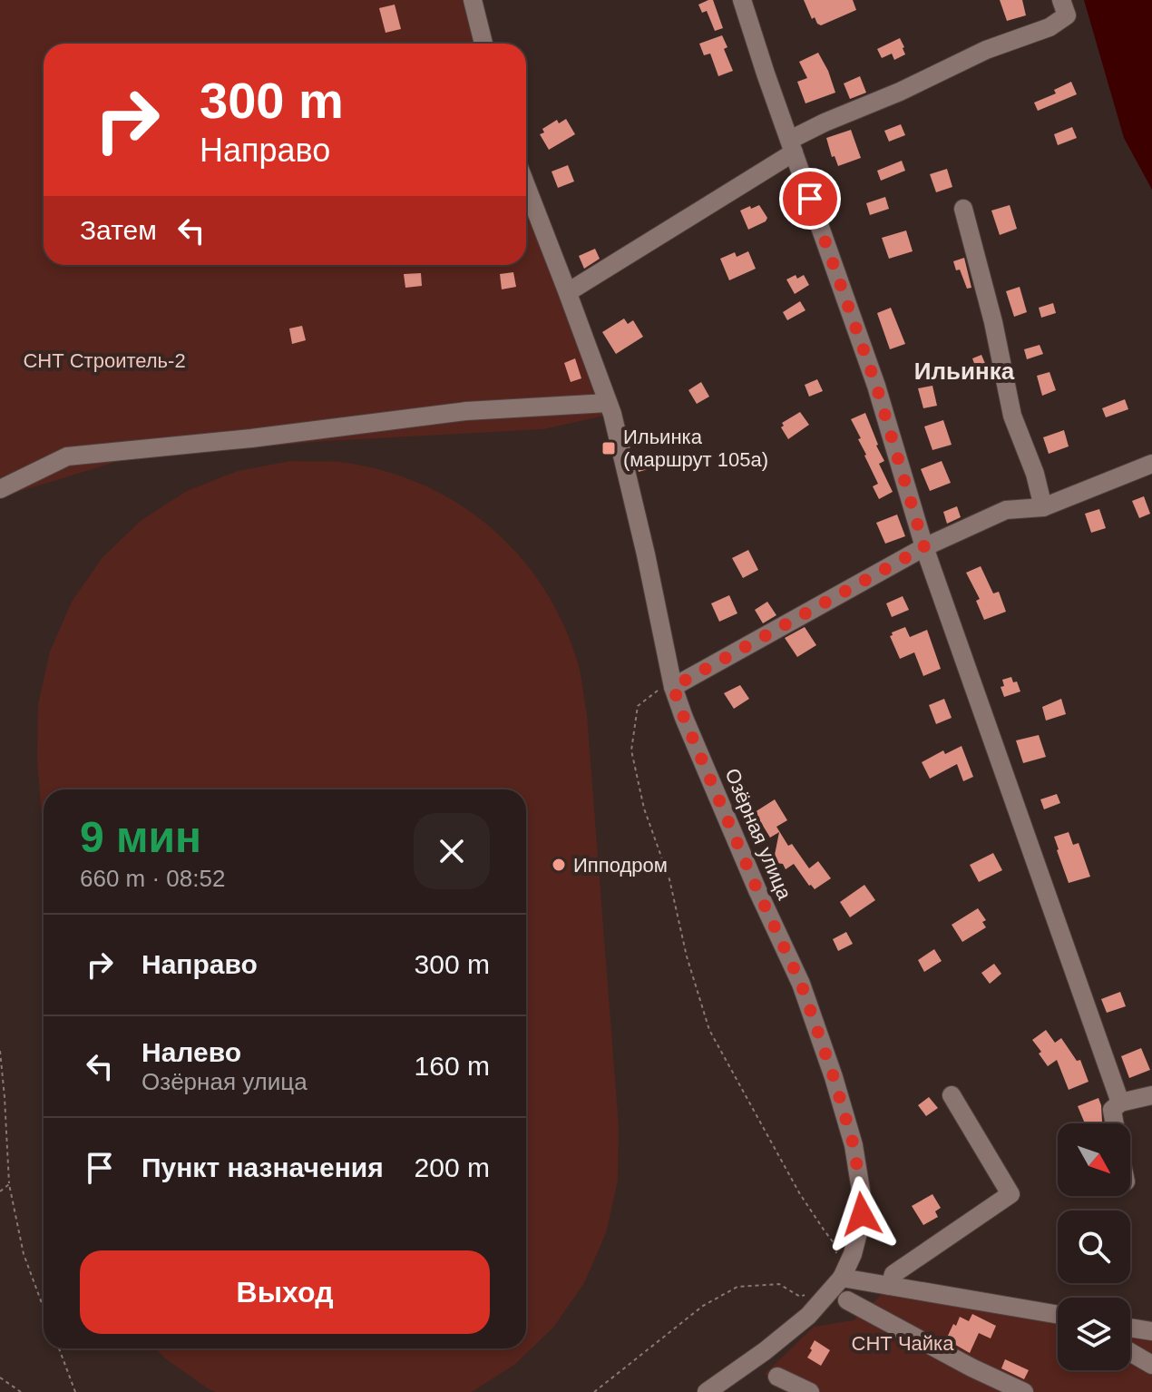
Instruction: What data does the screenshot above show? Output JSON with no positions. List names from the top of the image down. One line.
{"streets":{"street":["Озёрная улица"]},"districts":["Ильинка"],"parks":["СНТ Строитель-2","СНТ Чайка"],"places":{"transit":["Ильинка (маршрут 105а)"],"other":["Ипподром"]},"north":"bottom right","page":{"turn":["300 m","Направо"],"then":"Затем","heading":["9 мин","660 m · 08:52"],"list":[{"name":"Направо","value":"300 m"},{"name":"Налево","note":"Озёрная улица","value":"160 m"},{"name":"Пункт назначения","value":"200 m"}],"buttons":"Выход"}}
